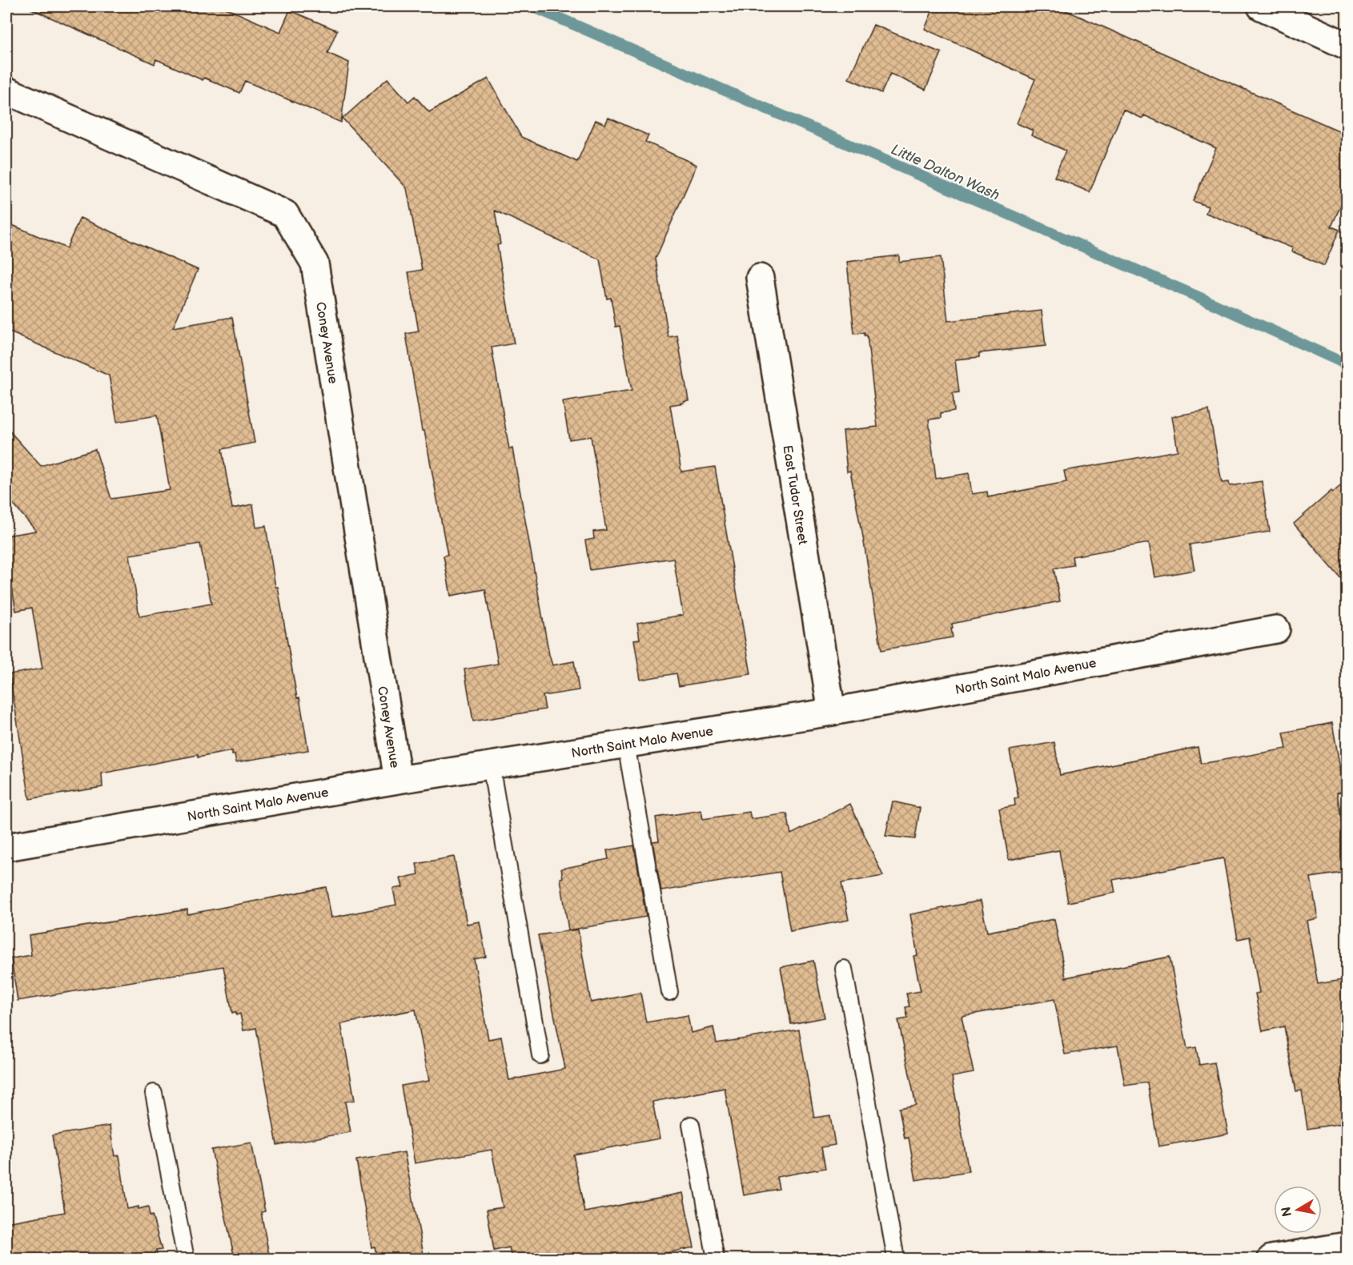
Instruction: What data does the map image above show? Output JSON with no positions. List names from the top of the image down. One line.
{"streets":{"street":["Coney Avenue","East Tudor Street","North Saint Malo Avenue"]},"crossings":[["Coney Avenue","North Saint Malo Avenue"],["East Tudor Street","North Saint Malo Avenue"]],"water":["Little Dalton Wash"],"north":"left"}
